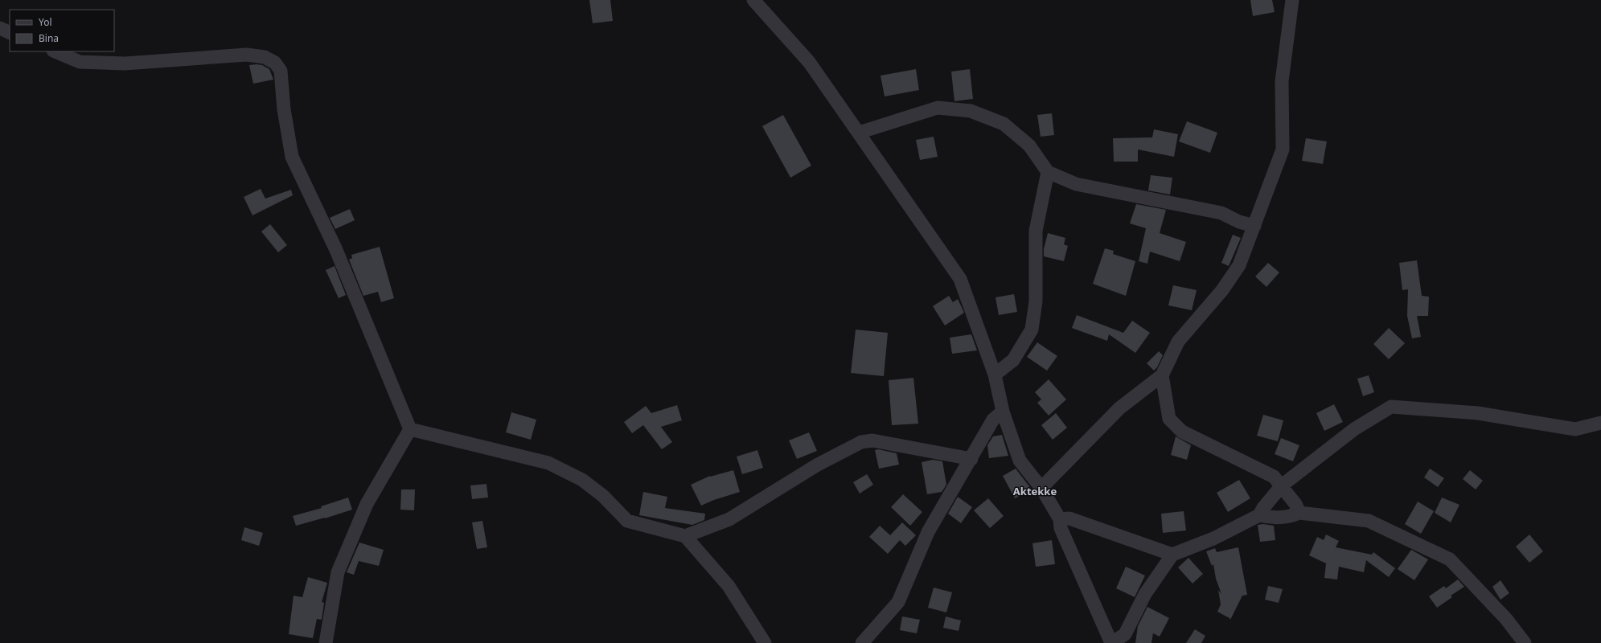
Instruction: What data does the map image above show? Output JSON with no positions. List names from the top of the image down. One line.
{"districts":["Aktekke"],"legend":["Yol","Bina"]}
